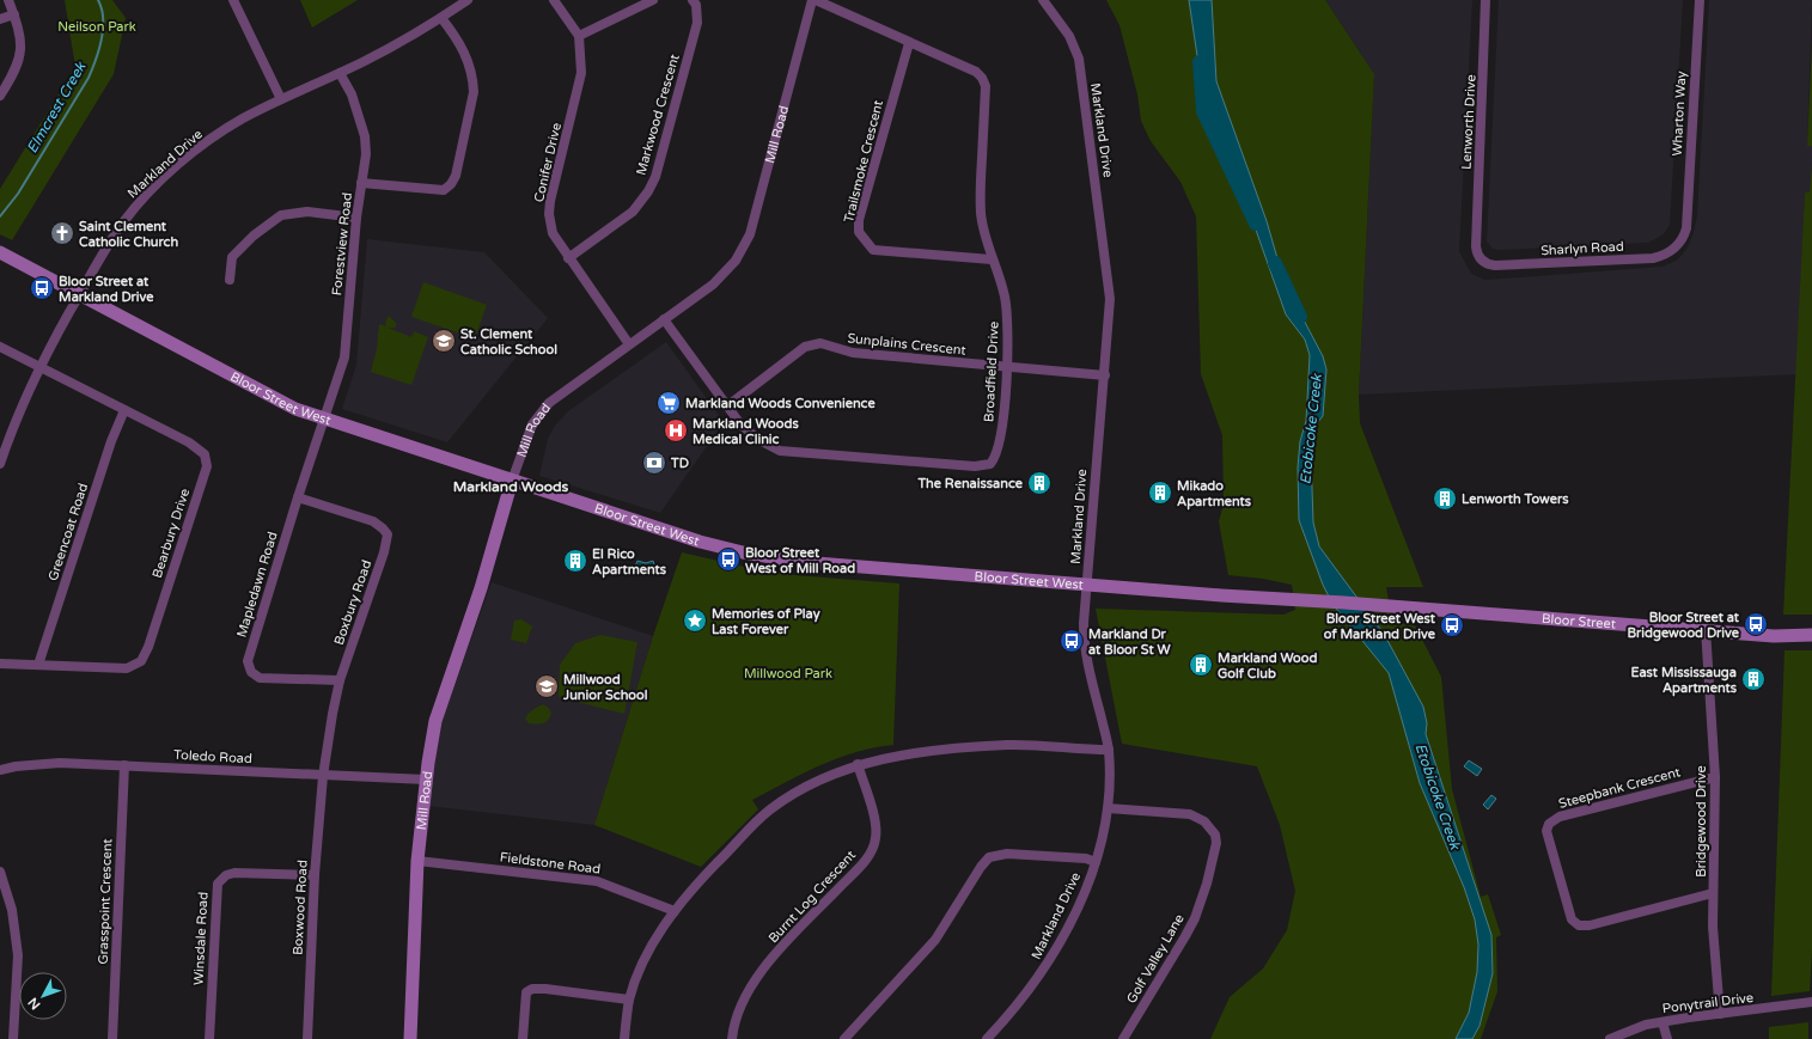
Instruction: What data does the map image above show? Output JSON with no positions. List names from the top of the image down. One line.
{"streets":{"main road":["Mill Road","Bloor Street West","Bloor Street"],"street":["Wharton Way","Markwood Crescent","Lenworth Drive","Markland Drive","Trailsmoke Crescent","Conifer Drive","Forestview Road","Sharlyn Road","Sunplains Crescent","Broadfield Drive","Greencoat Road","Bearbury Drive","Mapledawn Road","Boxbury Road","Toledo Road","Steepbank Crescent","Bridgewood Drive","Fieldstone Road","Burnt Log Crescent","Grasspoint Crescent","Boxwood Road","Winsdale Road","Golf Valley Lane","Ponytrail Drive"]},"crossings":[["Wharton Way","Sharlyn Road"],["Markwood Crescent","Conifer Drive"],["Lenworth Drive","Sharlyn Road"],["Markland Drive","Forestview Road"],["Markland Drive","Sunplains Crescent"],["Markland Drive","Bloor Street West"],["Markland Drive","Bearbury Drive"],["Markland Drive","Golf Valley Lane"],["Mill Road","Conifer Drive"],["Mill Road","Broadfield Drive"],["Mill Road","Bloor Street West"],["Mill Road","Toledo Road"],["Mill Road","Fieldstone Road"],["Trailsmoke Crescent","Broadfield Drive"],["Forestview Road","Bloor Street West"],["Forestview Road","Mapledawn Road"],["Sunplains Crescent","Broadfield Drive"],["Bloor Street West","Mapledawn Road"],["Bloor Street West","Bloor Street"],["Greencoat Road","Bearbury Drive"],["Mapledawn Road","Boxbury Road"],["Boxbury Road","Toledo Road"],["Boxbury Road","Boxwood Road"],["Bloor Street","Bridgewood Drive"],["Toledo Road","Grasspoint Crescent"],["Toledo Road","Boxwood Road"],["Steepbank Crescent","Bridgewood Drive"],["Bridgewood Drive","Ponytrail Drive"],["Boxwood Road","Winsdale Road"]],"districts":["Markland Woods"],"water":["Elmcrest Creek","Etobicoke Creek"],"parks":["Neilson Park","Millwood Park"],"places":{"church":["Saint Clement Catholic Church"],"bus stop":["Bloor Street at Markland Drive","Bloor Street West of Mill Road","Bloor Street at Bridgewood Drive","Bloor Street West of Markland Drive","Markland Dr at Bloor St W"],"school or university":["St. Clement Catholic School","Millwood Junior School"],"supermarket":["Markland Woods Convenience"],"hospital":["Markland Woods Medical Clinic"],"bank":["TD"],"building":["The Renaissance","Mikado Apartments","Lenworth Towers","El Rico Apartments","Markland Wood Golf Club","East Mississauga Apartments"],"place":["Memories of Play Last Forever"]},"north":"bottom left"}
